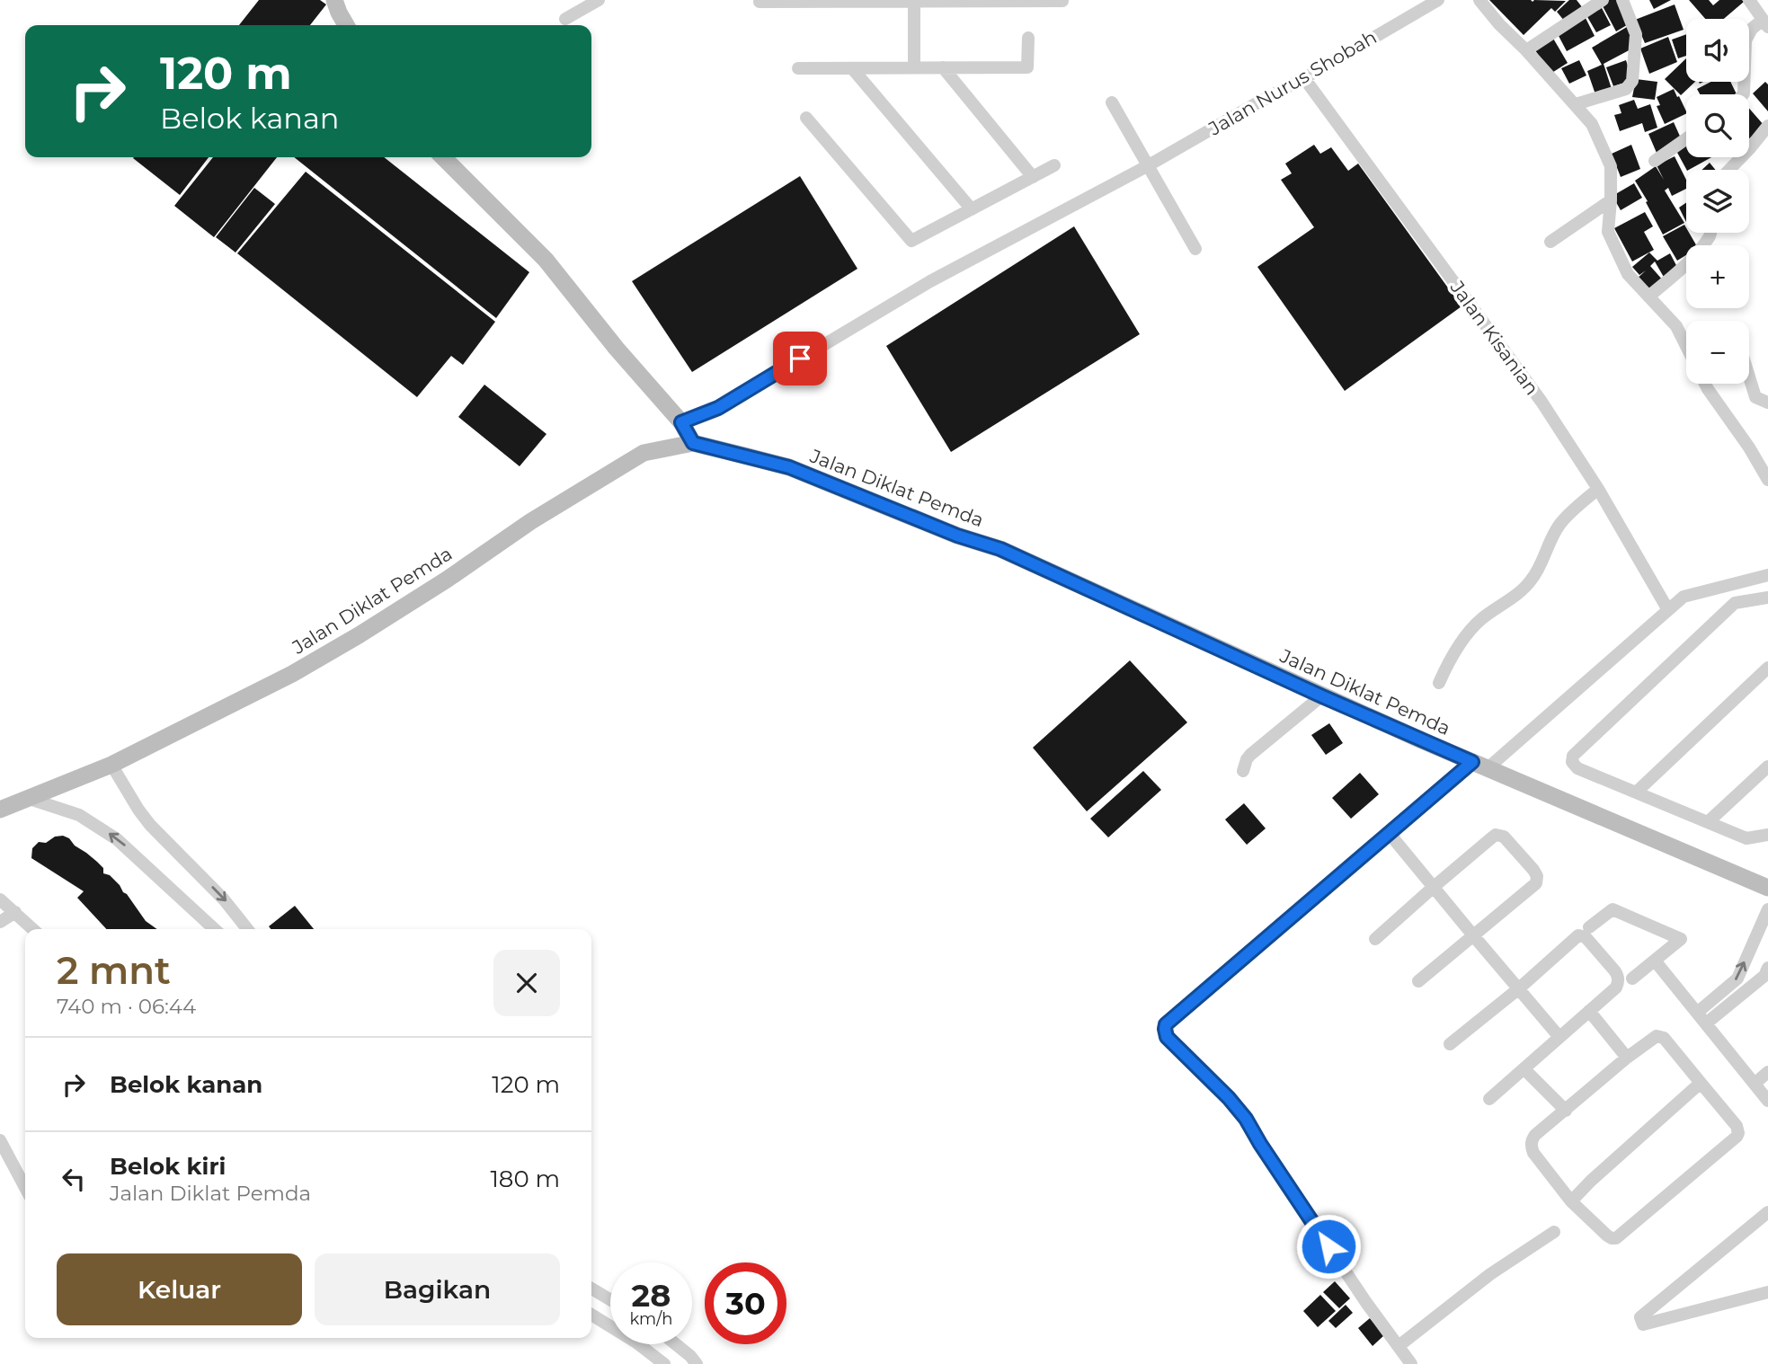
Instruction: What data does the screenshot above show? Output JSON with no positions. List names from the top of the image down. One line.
{"streets":{"street":["Jalan Nurus Shobah","Jalan Kisanian","Jalan Diklat Pemda"]},"crossings":[["Jalan Nurus Shobah","Jalan Kisanian"]],"page":{"map_buttons":["+","−"],"turn":["120 m","Belok kanan"],"heading":["2 mnt","740 m · 06:44"],"list":[{"name":"Belok kanan","value":"120 m"},{"name":"Belok kiri","note":"Jalan Diklat Pemda","value":"180 m"}],"buttons":["Keluar","Bagikan"],"speed":"28 km/h","limit":"30"}}
